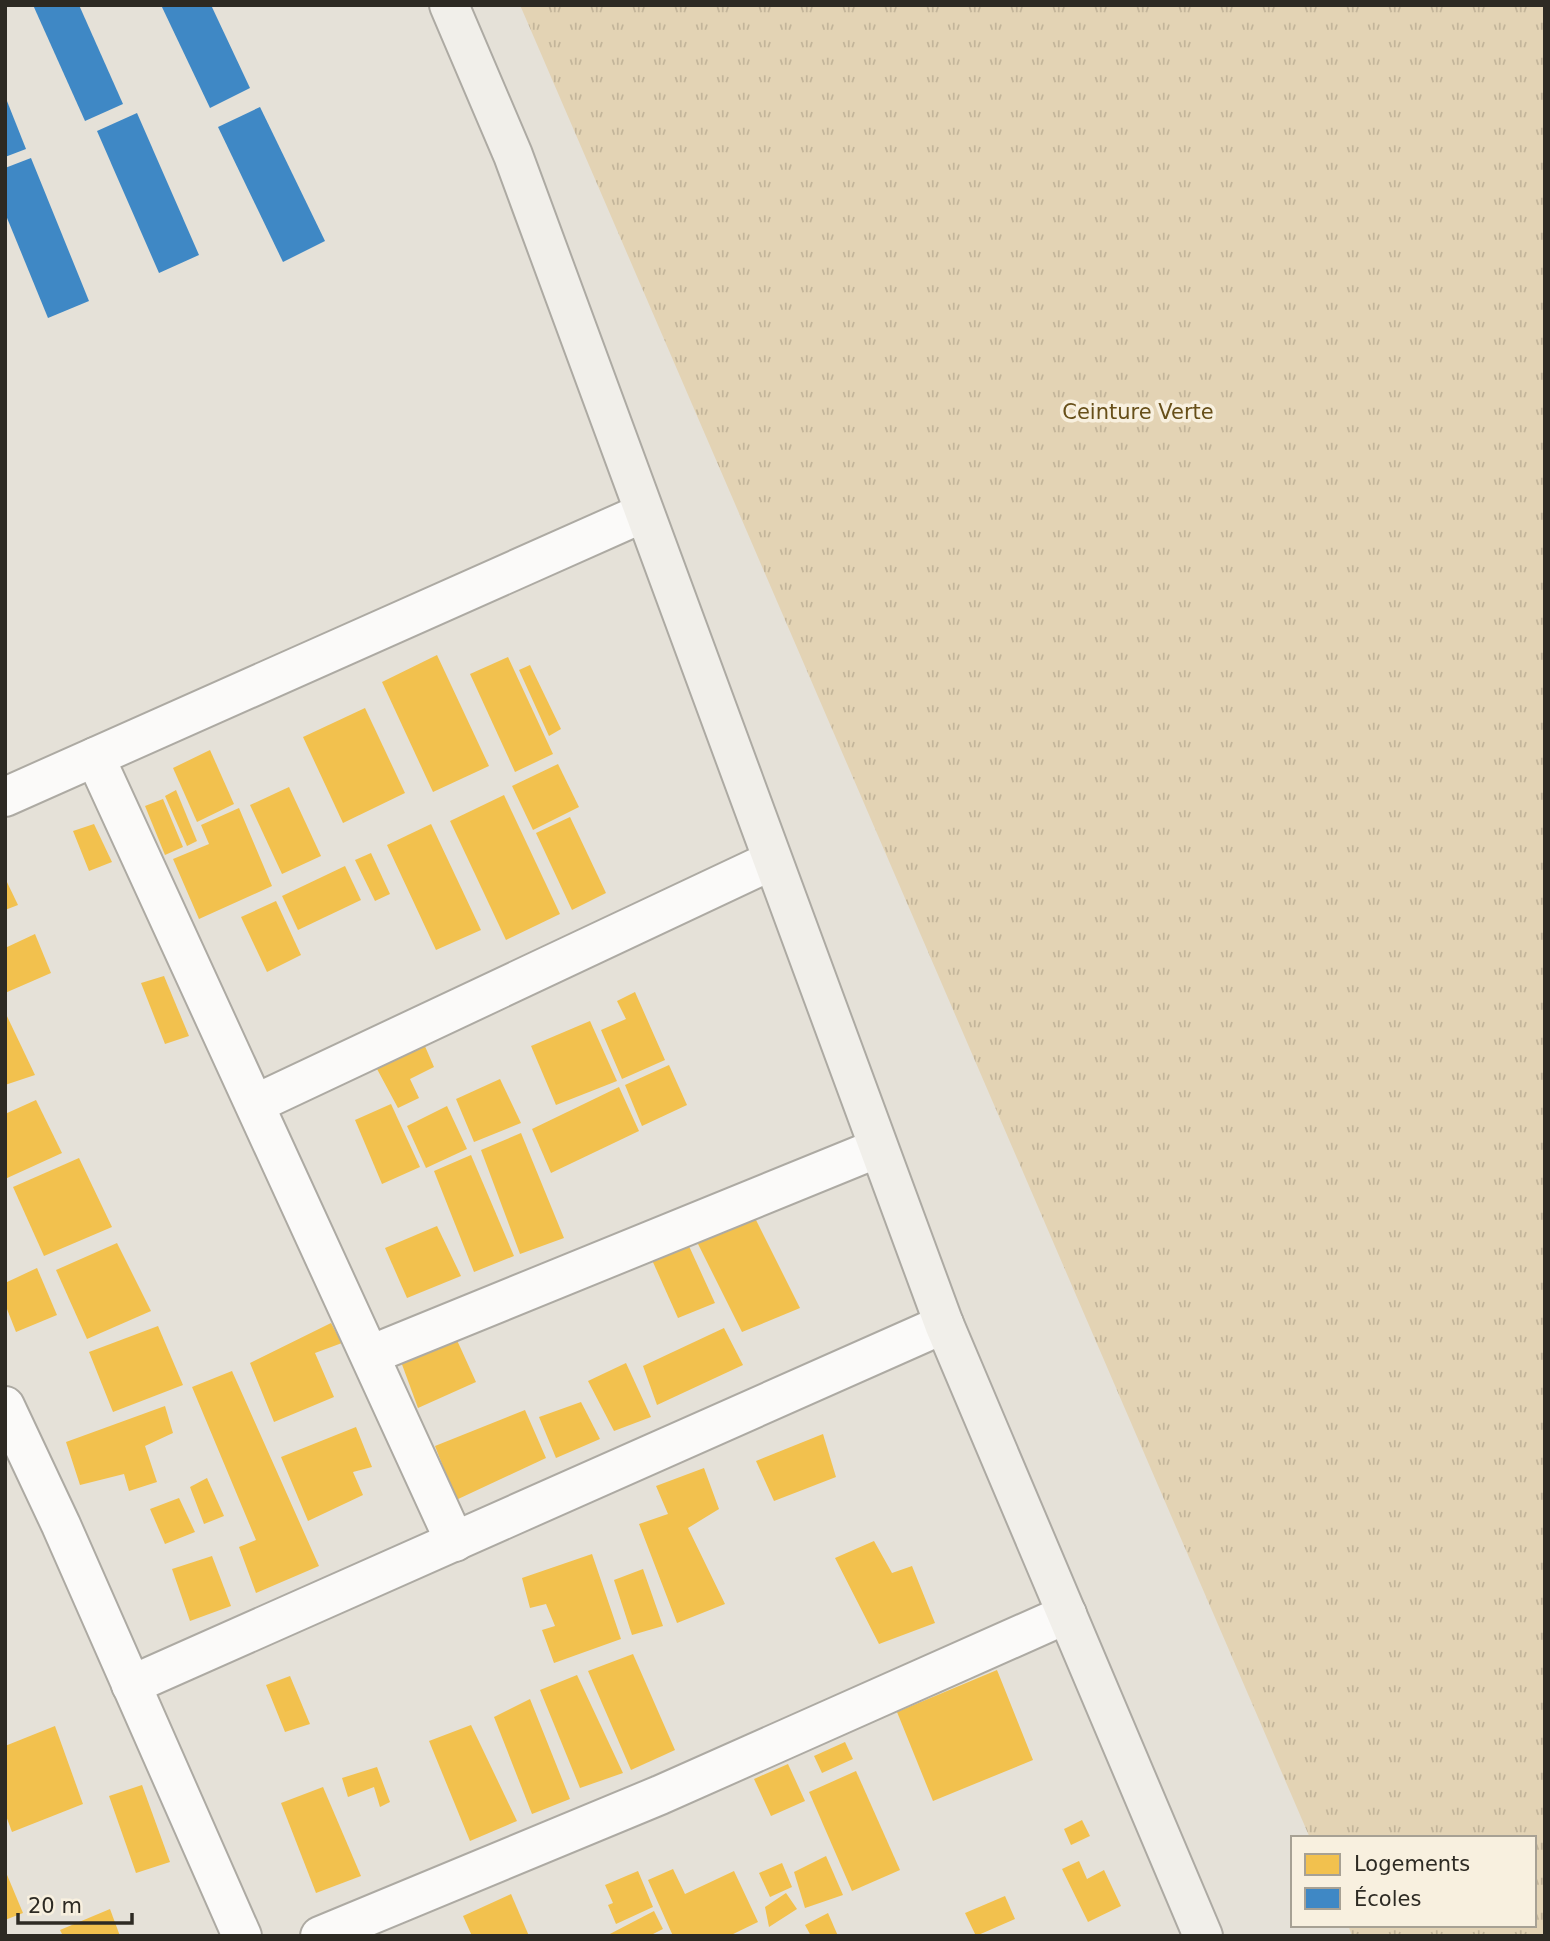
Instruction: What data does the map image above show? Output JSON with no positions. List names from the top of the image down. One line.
{"parks":["Ceinture Verte"],"legend":["Logements","Écoles"],"scale_bar":"20 m"}
